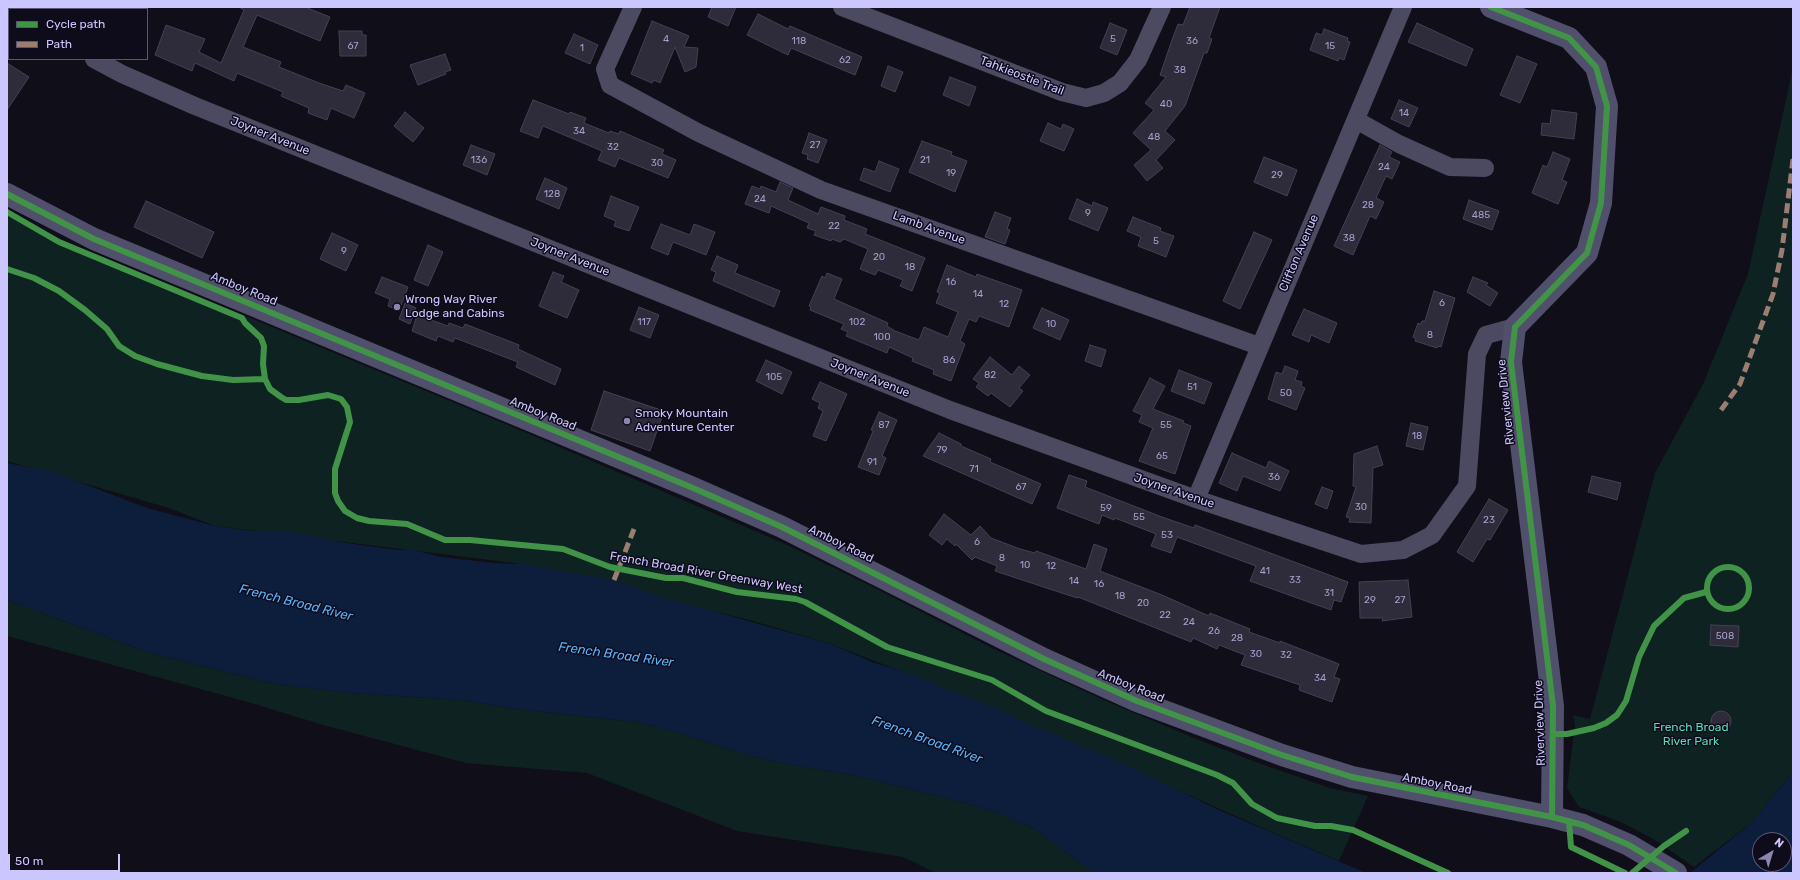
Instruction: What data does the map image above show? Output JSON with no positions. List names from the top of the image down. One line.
{"streets":{"main road":["Amboy Road","Riverview Drive"],"street":["Tahkieostie Trail","Joyner Avenue","Lamb Avenue","Clifton Avenue"],"cycle path":["French Broad River Greenway West"]},"crossings":[["Joyner Avenue","Clifton Avenue"],["Joyner Avenue","Riverview Drive"],["Lamb Avenue","Clifton Avenue"],["Amboy Road","Riverview Drive"]],"water":["French Broad River"],"parks":["French Broad River Park"],"places":["Wrong Way River Lodge and Cabins","Smoky Mountain Adventure Center"],"house_numbers":["4","5","118","36","67","15","1","62","38","40","14","34","48","27","32","136","21","30","24","19","29","128","24","28","9","485","22","38","5","9","20","18","16","14","6","12","117","102","10","8","100","86","82","105","51","50","87","55","18","79","65","91","71","36","67","30","59","55","23","53","6","8","10","12","41","33","14","16","31","18","29","27","20","22","24","26","508","28","30","32","34"],"legend":["Cycle path","Path"],"scale_bar":"50 m","north":"top right"}
